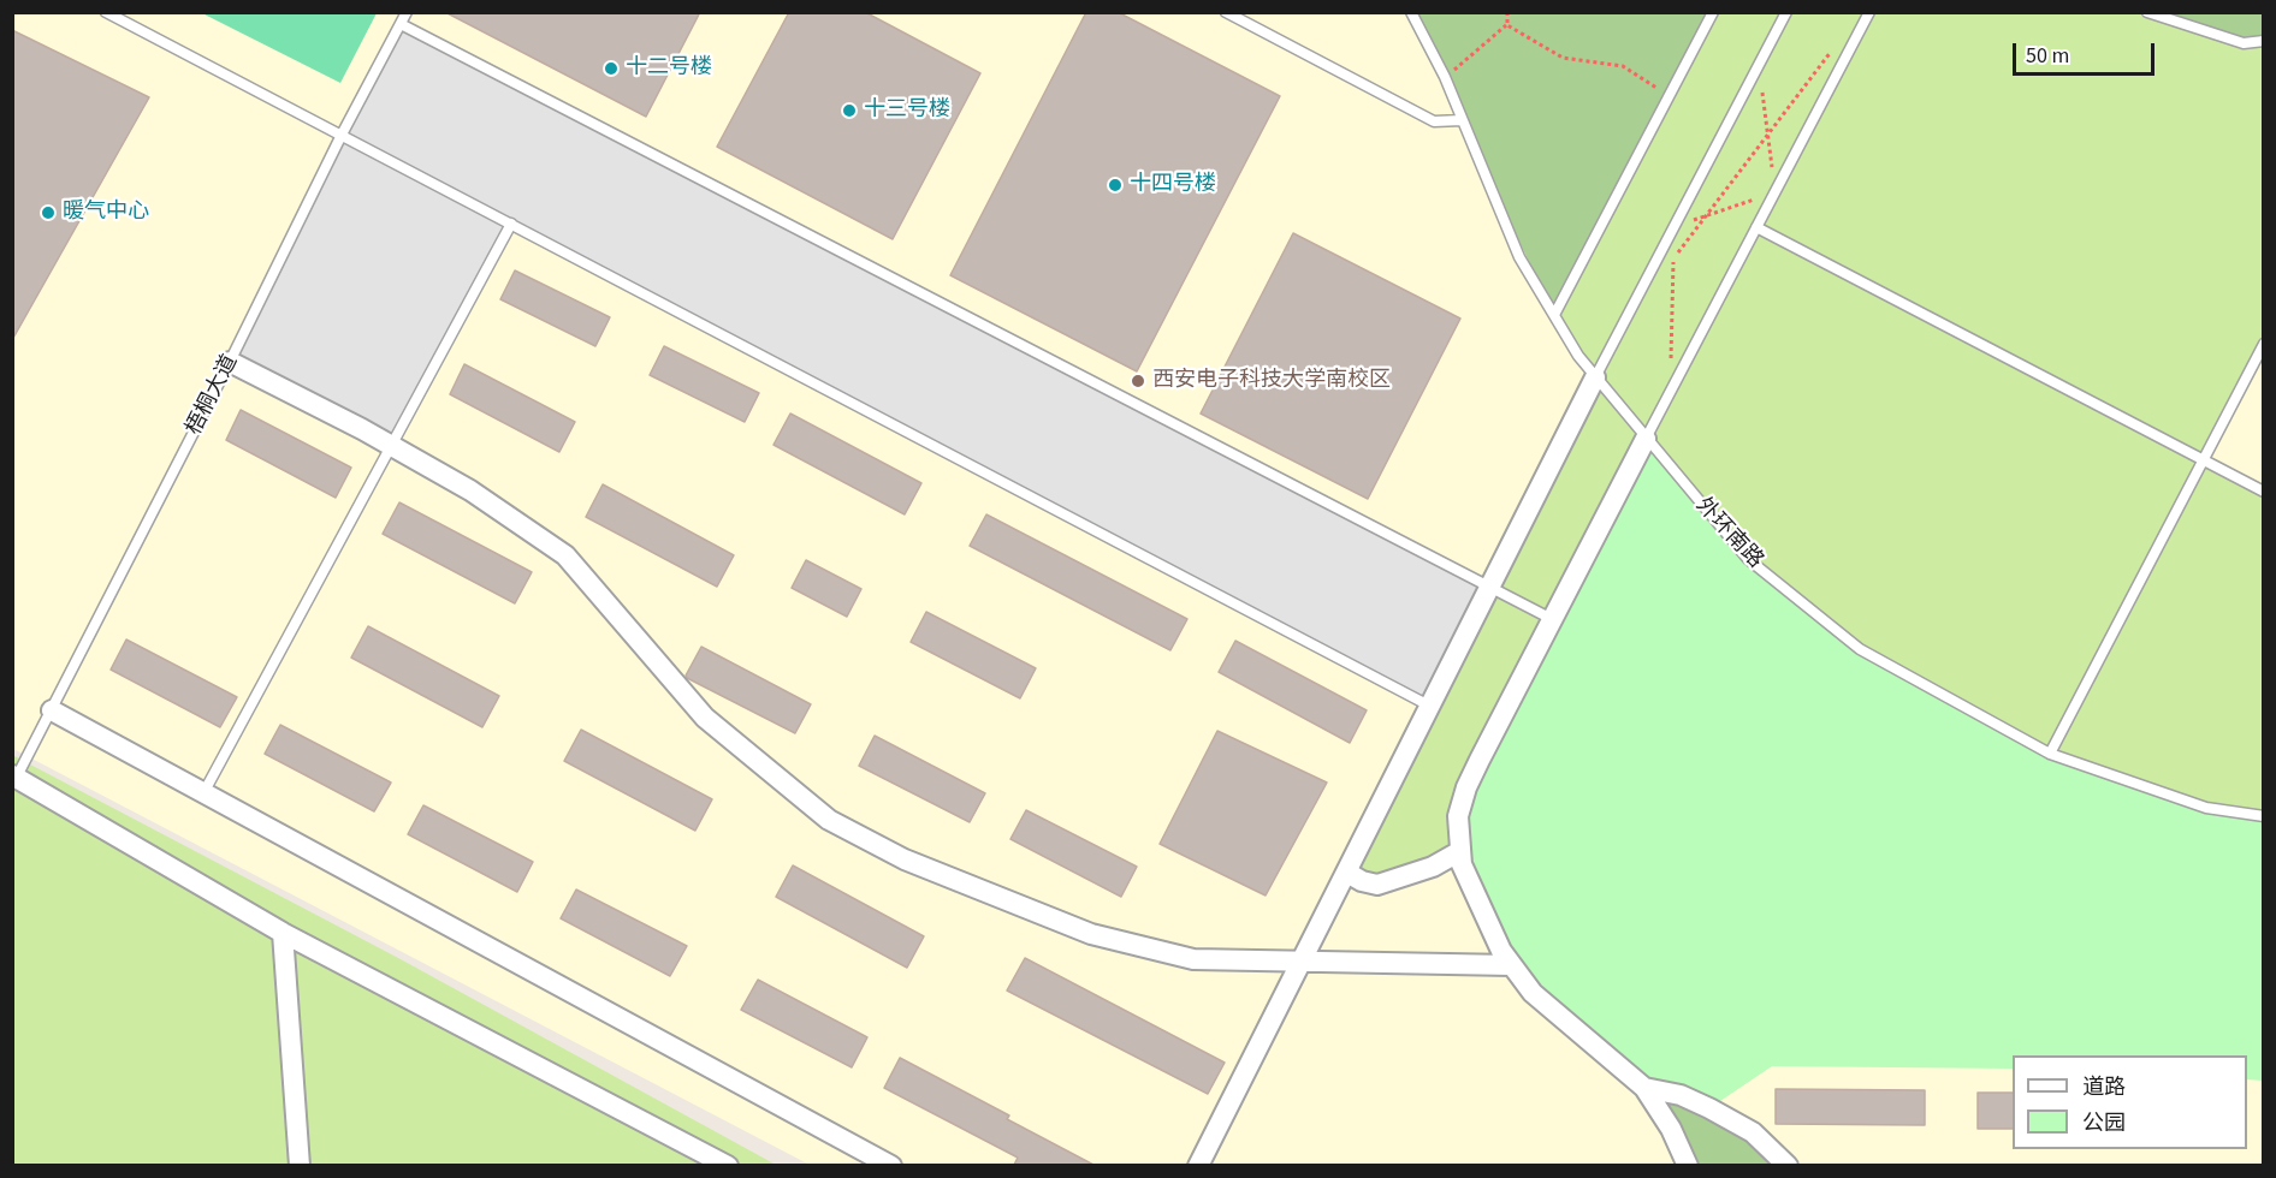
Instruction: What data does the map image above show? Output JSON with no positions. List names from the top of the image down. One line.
{"streets":{"lane":["梧桐大道","外环南路"]},"places":["十二号楼","十三号楼","十四号楼","暖气中心","西安电子科技大学南校区"],"legend":["道路","公园"],"scale_bar":"50 m"}
